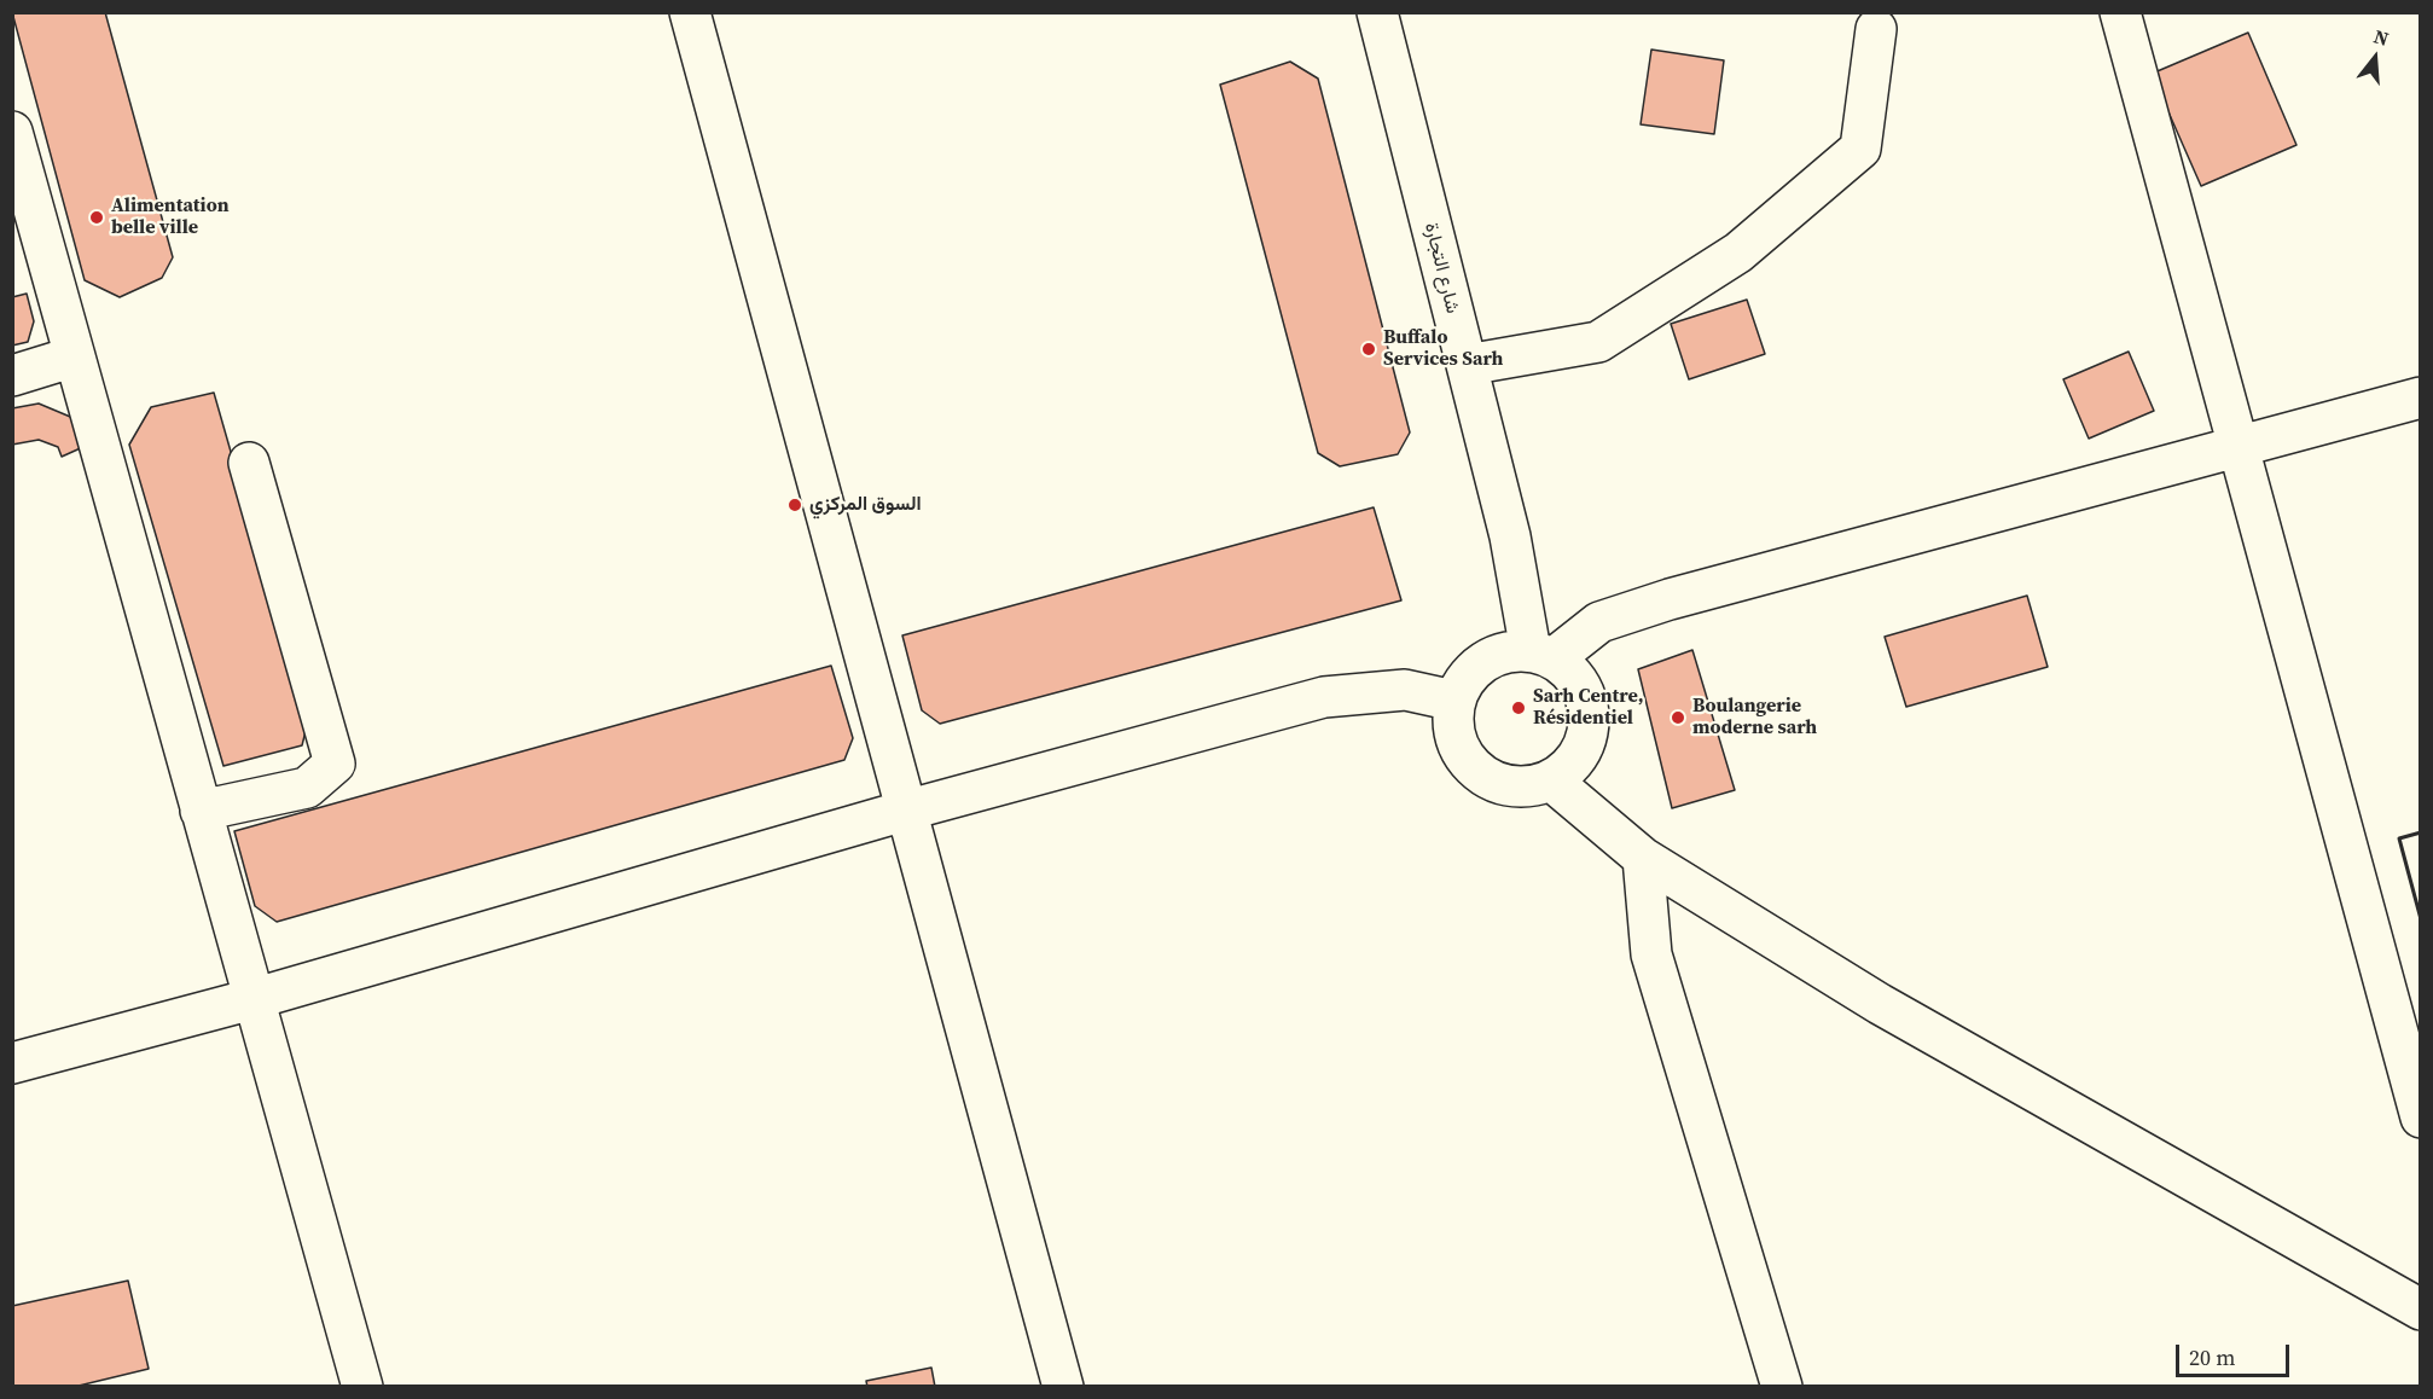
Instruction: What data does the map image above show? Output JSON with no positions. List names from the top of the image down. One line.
{"streets":{"street":["شارع التجارة"]},"places":["Alimentation belle ville","Buffalo Services Sarh","السوق المركزي","Sarh Centre, Résidentiel","Boulangerie moderne sarh"],"scale_bar":"20 m","north":"top"}
